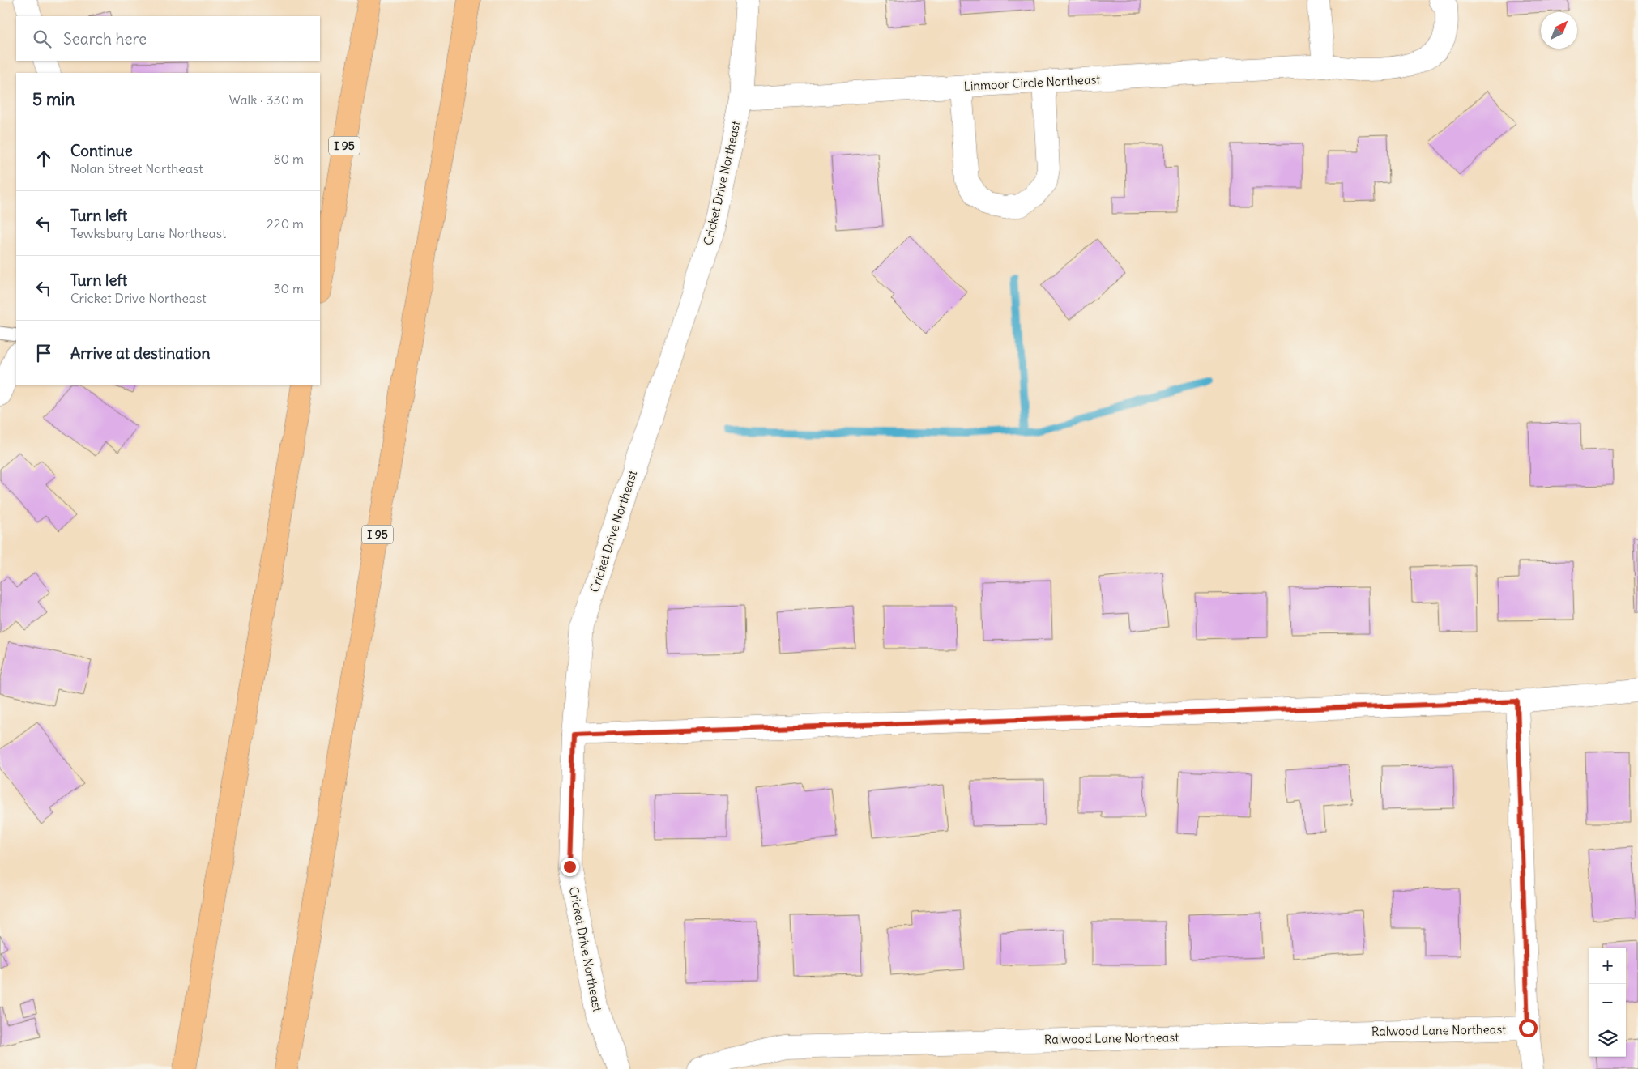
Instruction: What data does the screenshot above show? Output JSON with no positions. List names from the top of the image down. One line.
{"streets":{"highway":["I 95"],"street":["Linmoor Circle Northeast","Cricket Drive Northeast","Ralwood Lane Northeast"]},"crossings":[["Linmoor Circle Northeast","Cricket Drive Northeast"]],"north":"top right","page":{"search":"Search here","heading":["5 min","Walk · 330 m"],"list":[["Continue","Nolan Street Northeast","80 m"],["Turn left","Tewksbury Lane Northeast","220 m"],["Turn left","Cricket Drive Northeast","30 m"],"Arrive at destination"],"map_buttons":["+","−"]}}
